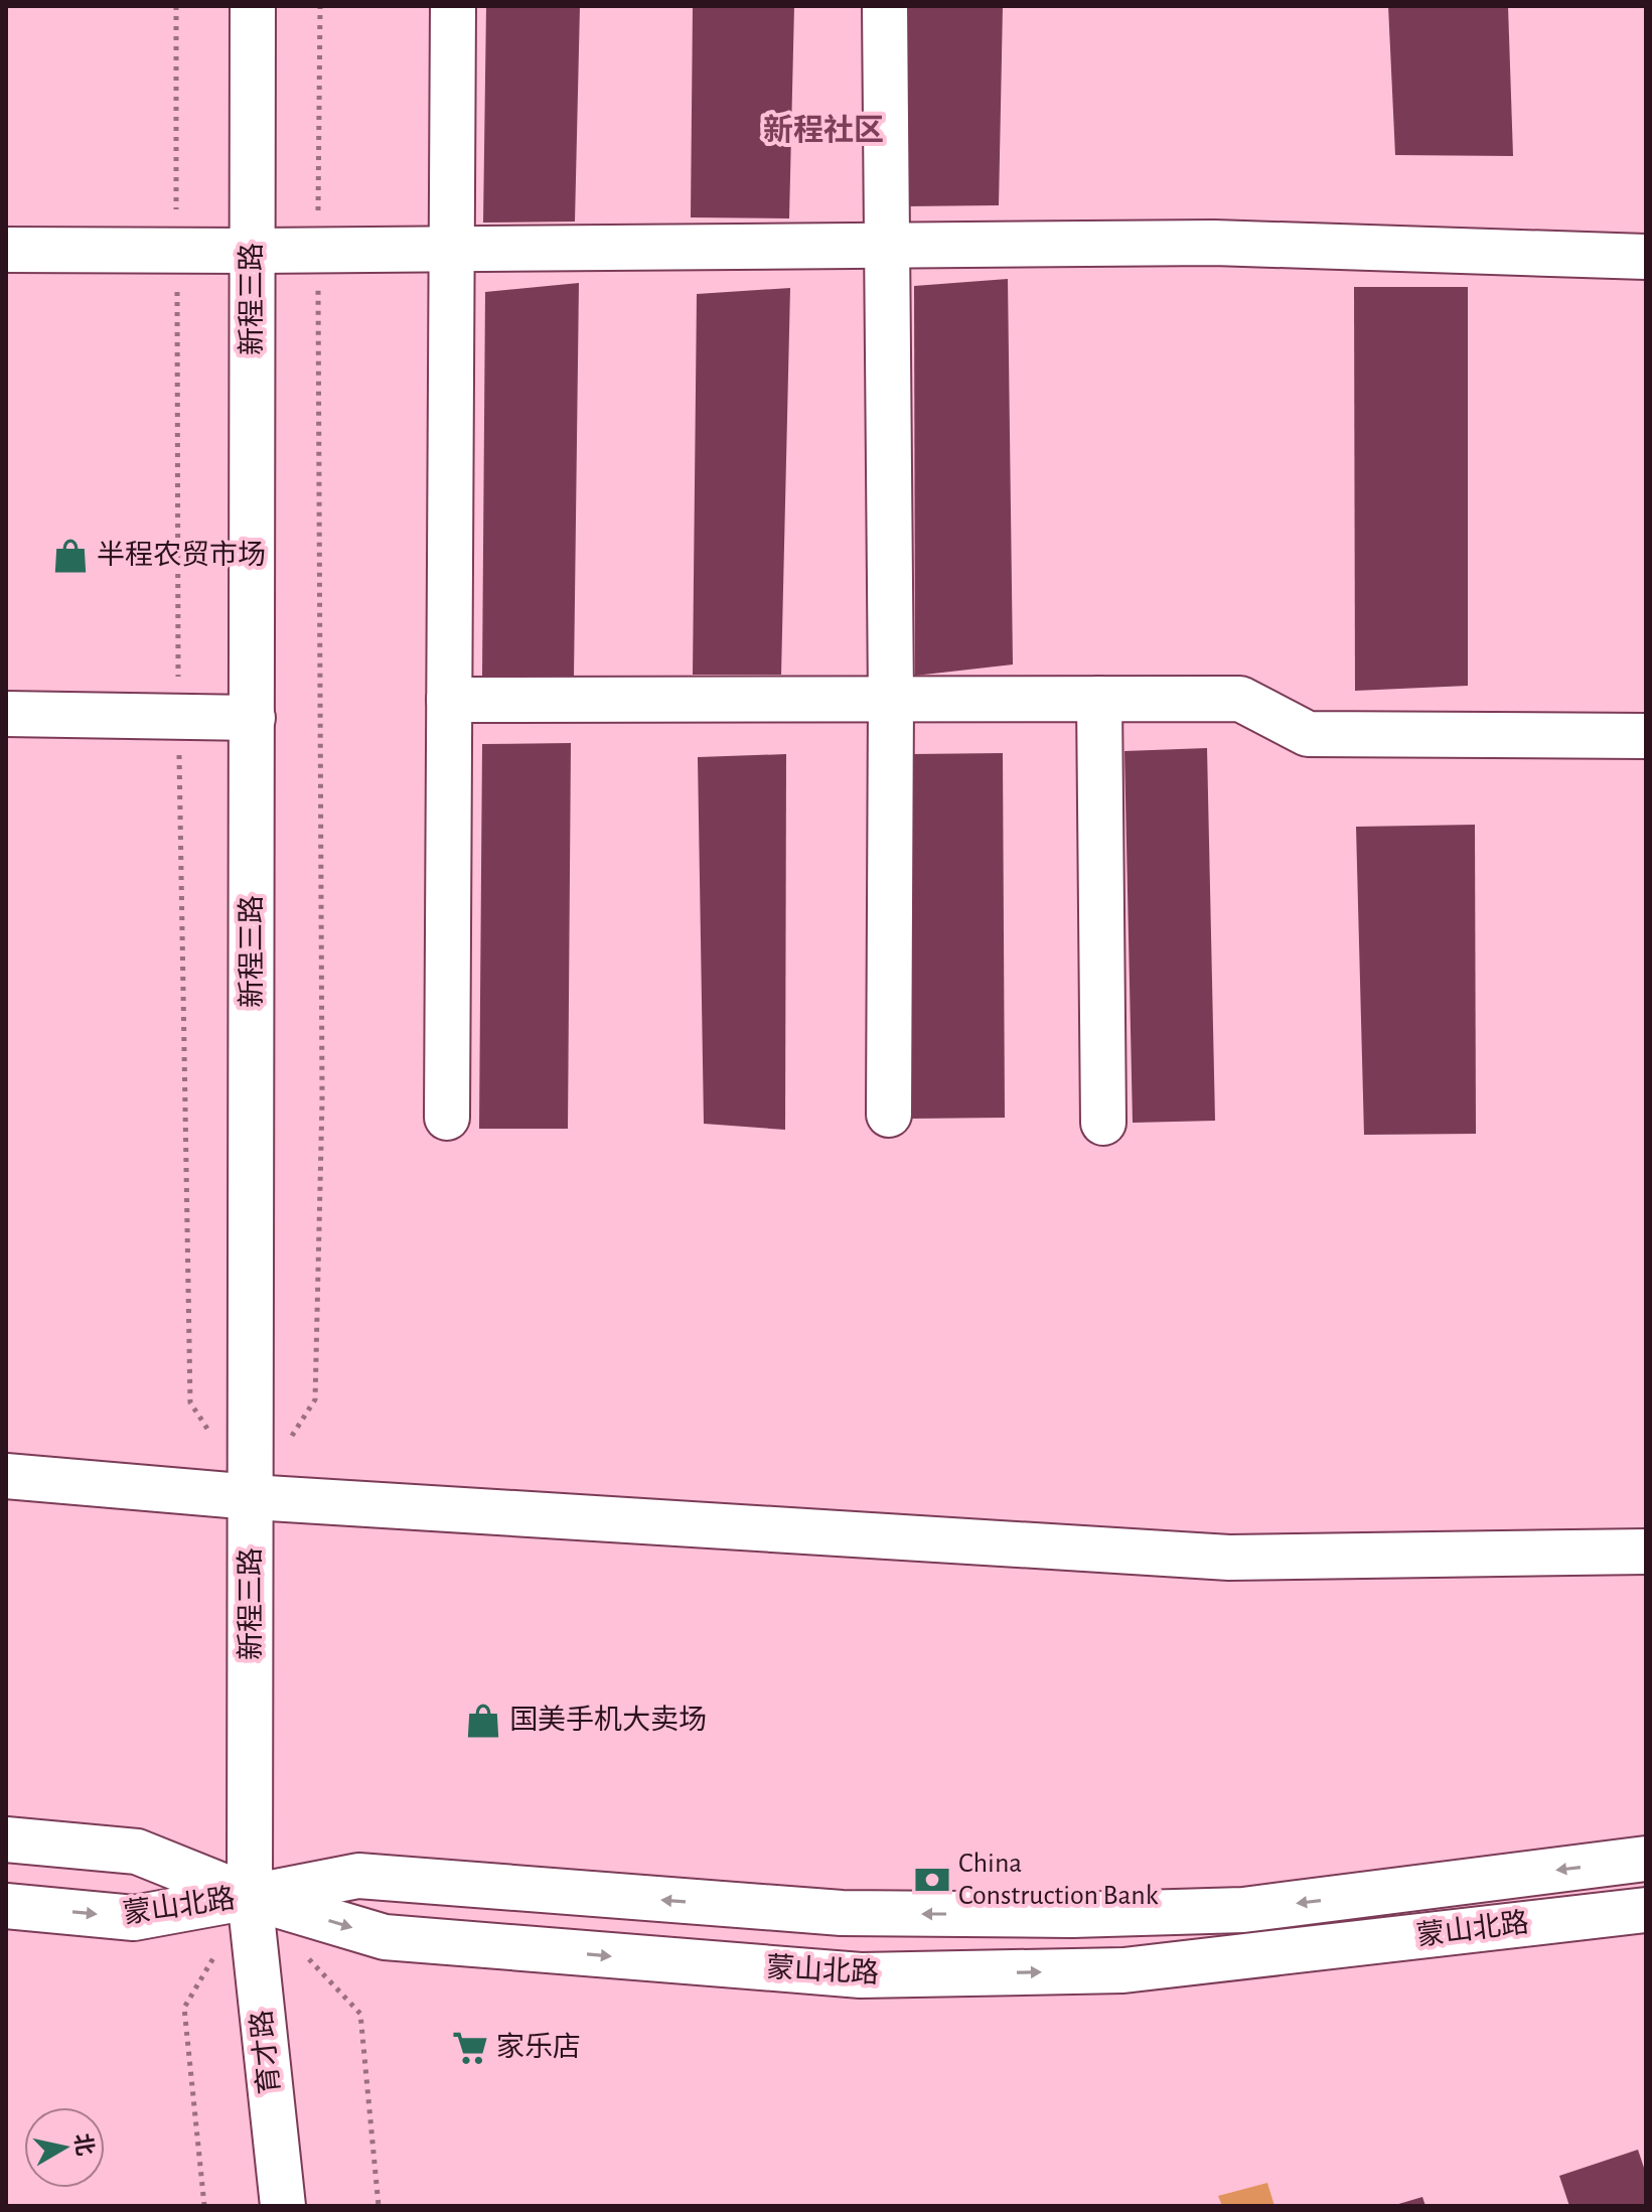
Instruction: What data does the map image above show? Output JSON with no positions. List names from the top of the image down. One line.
{"streets":{"street":["新程三路","蒙山北路","育才路"]},"crossings":[["新程三路","蒙山北路"],["新程三路","育才路"],["蒙山北路","育才路"]],"districts":["新程社区"],"places":{"shop":["半程农贸市场","国美手机大卖场"],"bank":["China Construction Bank"],"supermarket":["家乐店"]},"north":"right"}
